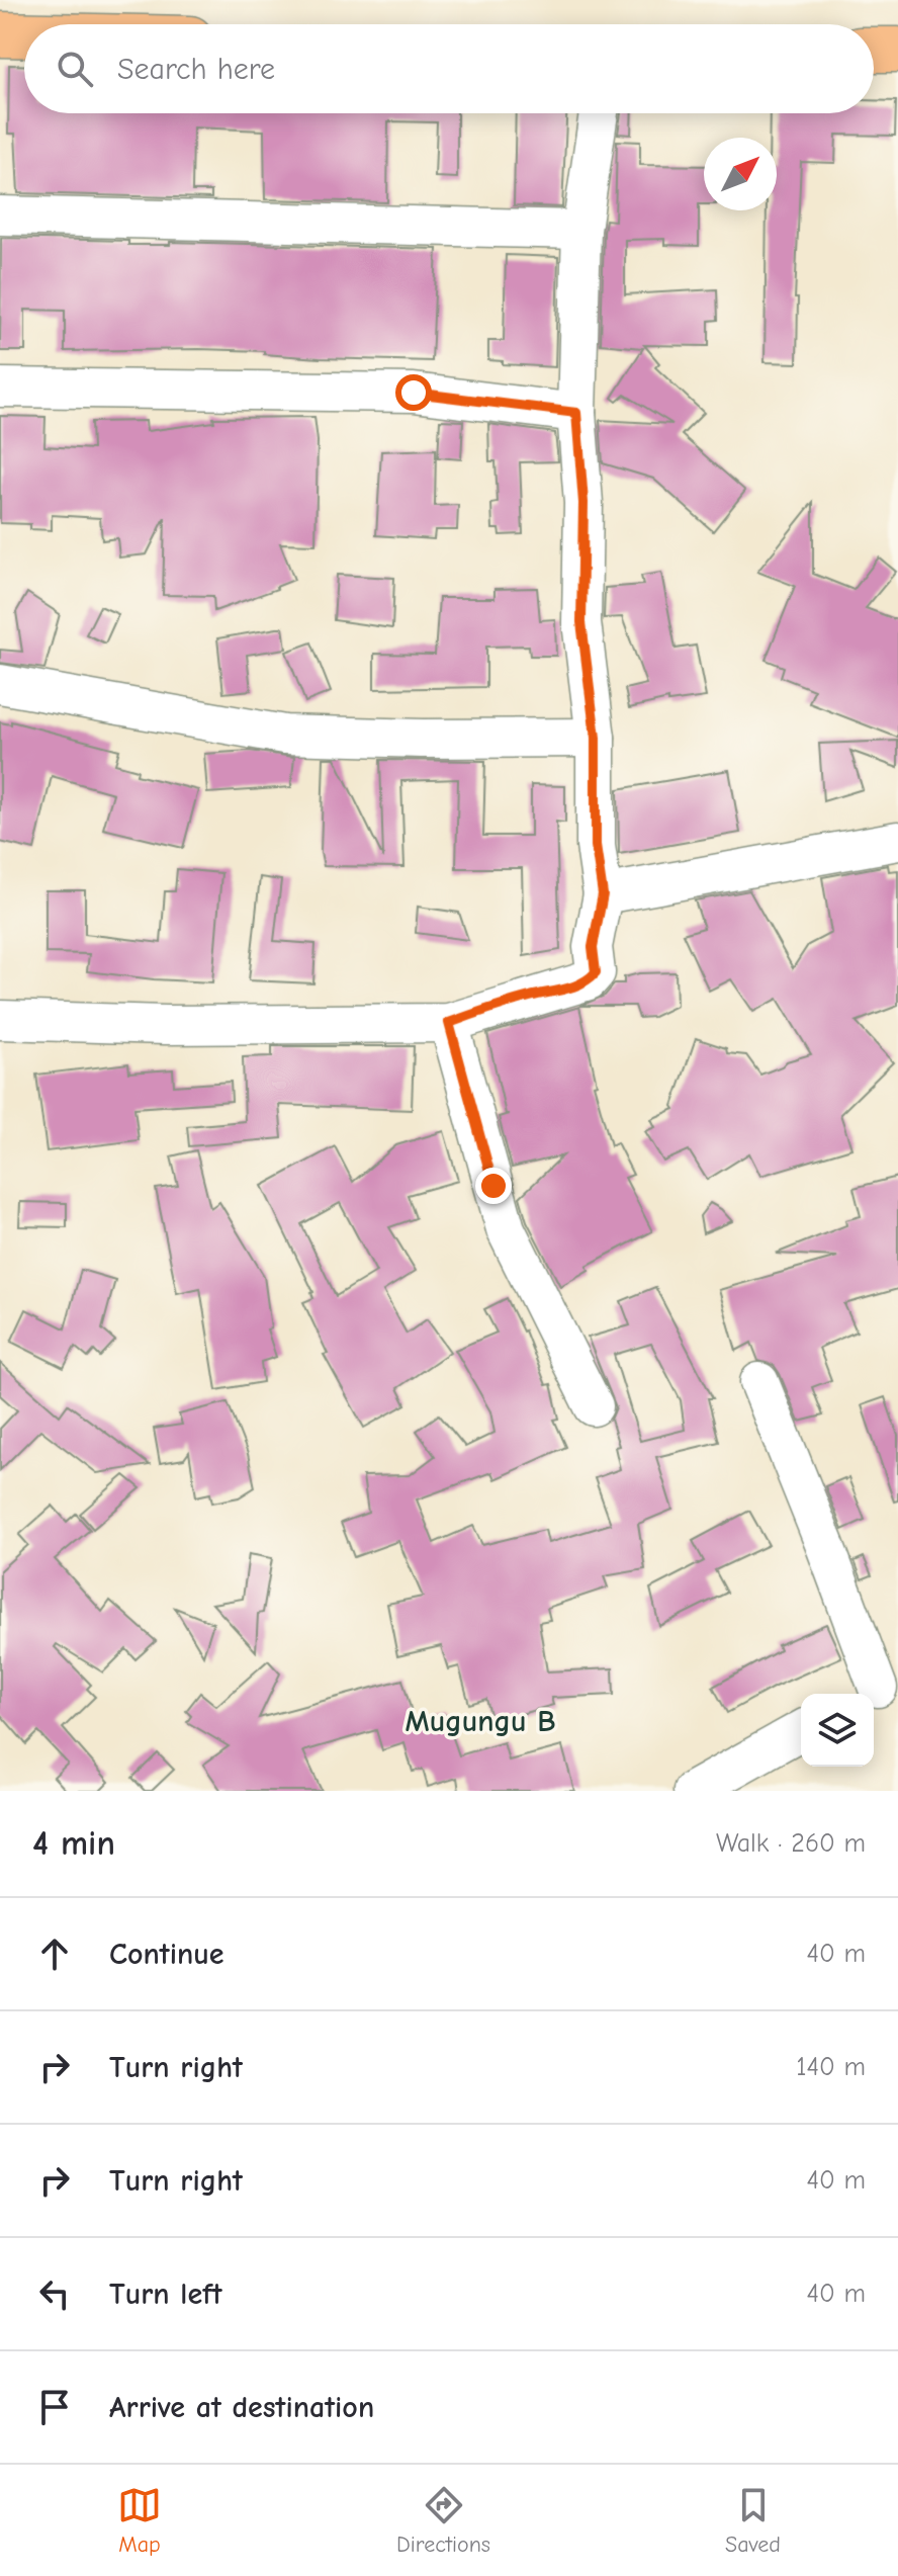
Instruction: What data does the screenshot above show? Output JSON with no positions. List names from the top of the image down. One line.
{"districts":["Mugungu B"],"north":"top right","page":{"search":"Search here","heading":["4 min","Walk · 260 m"],"list":[["Continue","40 m"],["Turn right","140 m"],["Turn right","40 m"],["Turn left","40 m"],"Arrive at destination"],"nav":["Map","Directions","Saved"]}}
